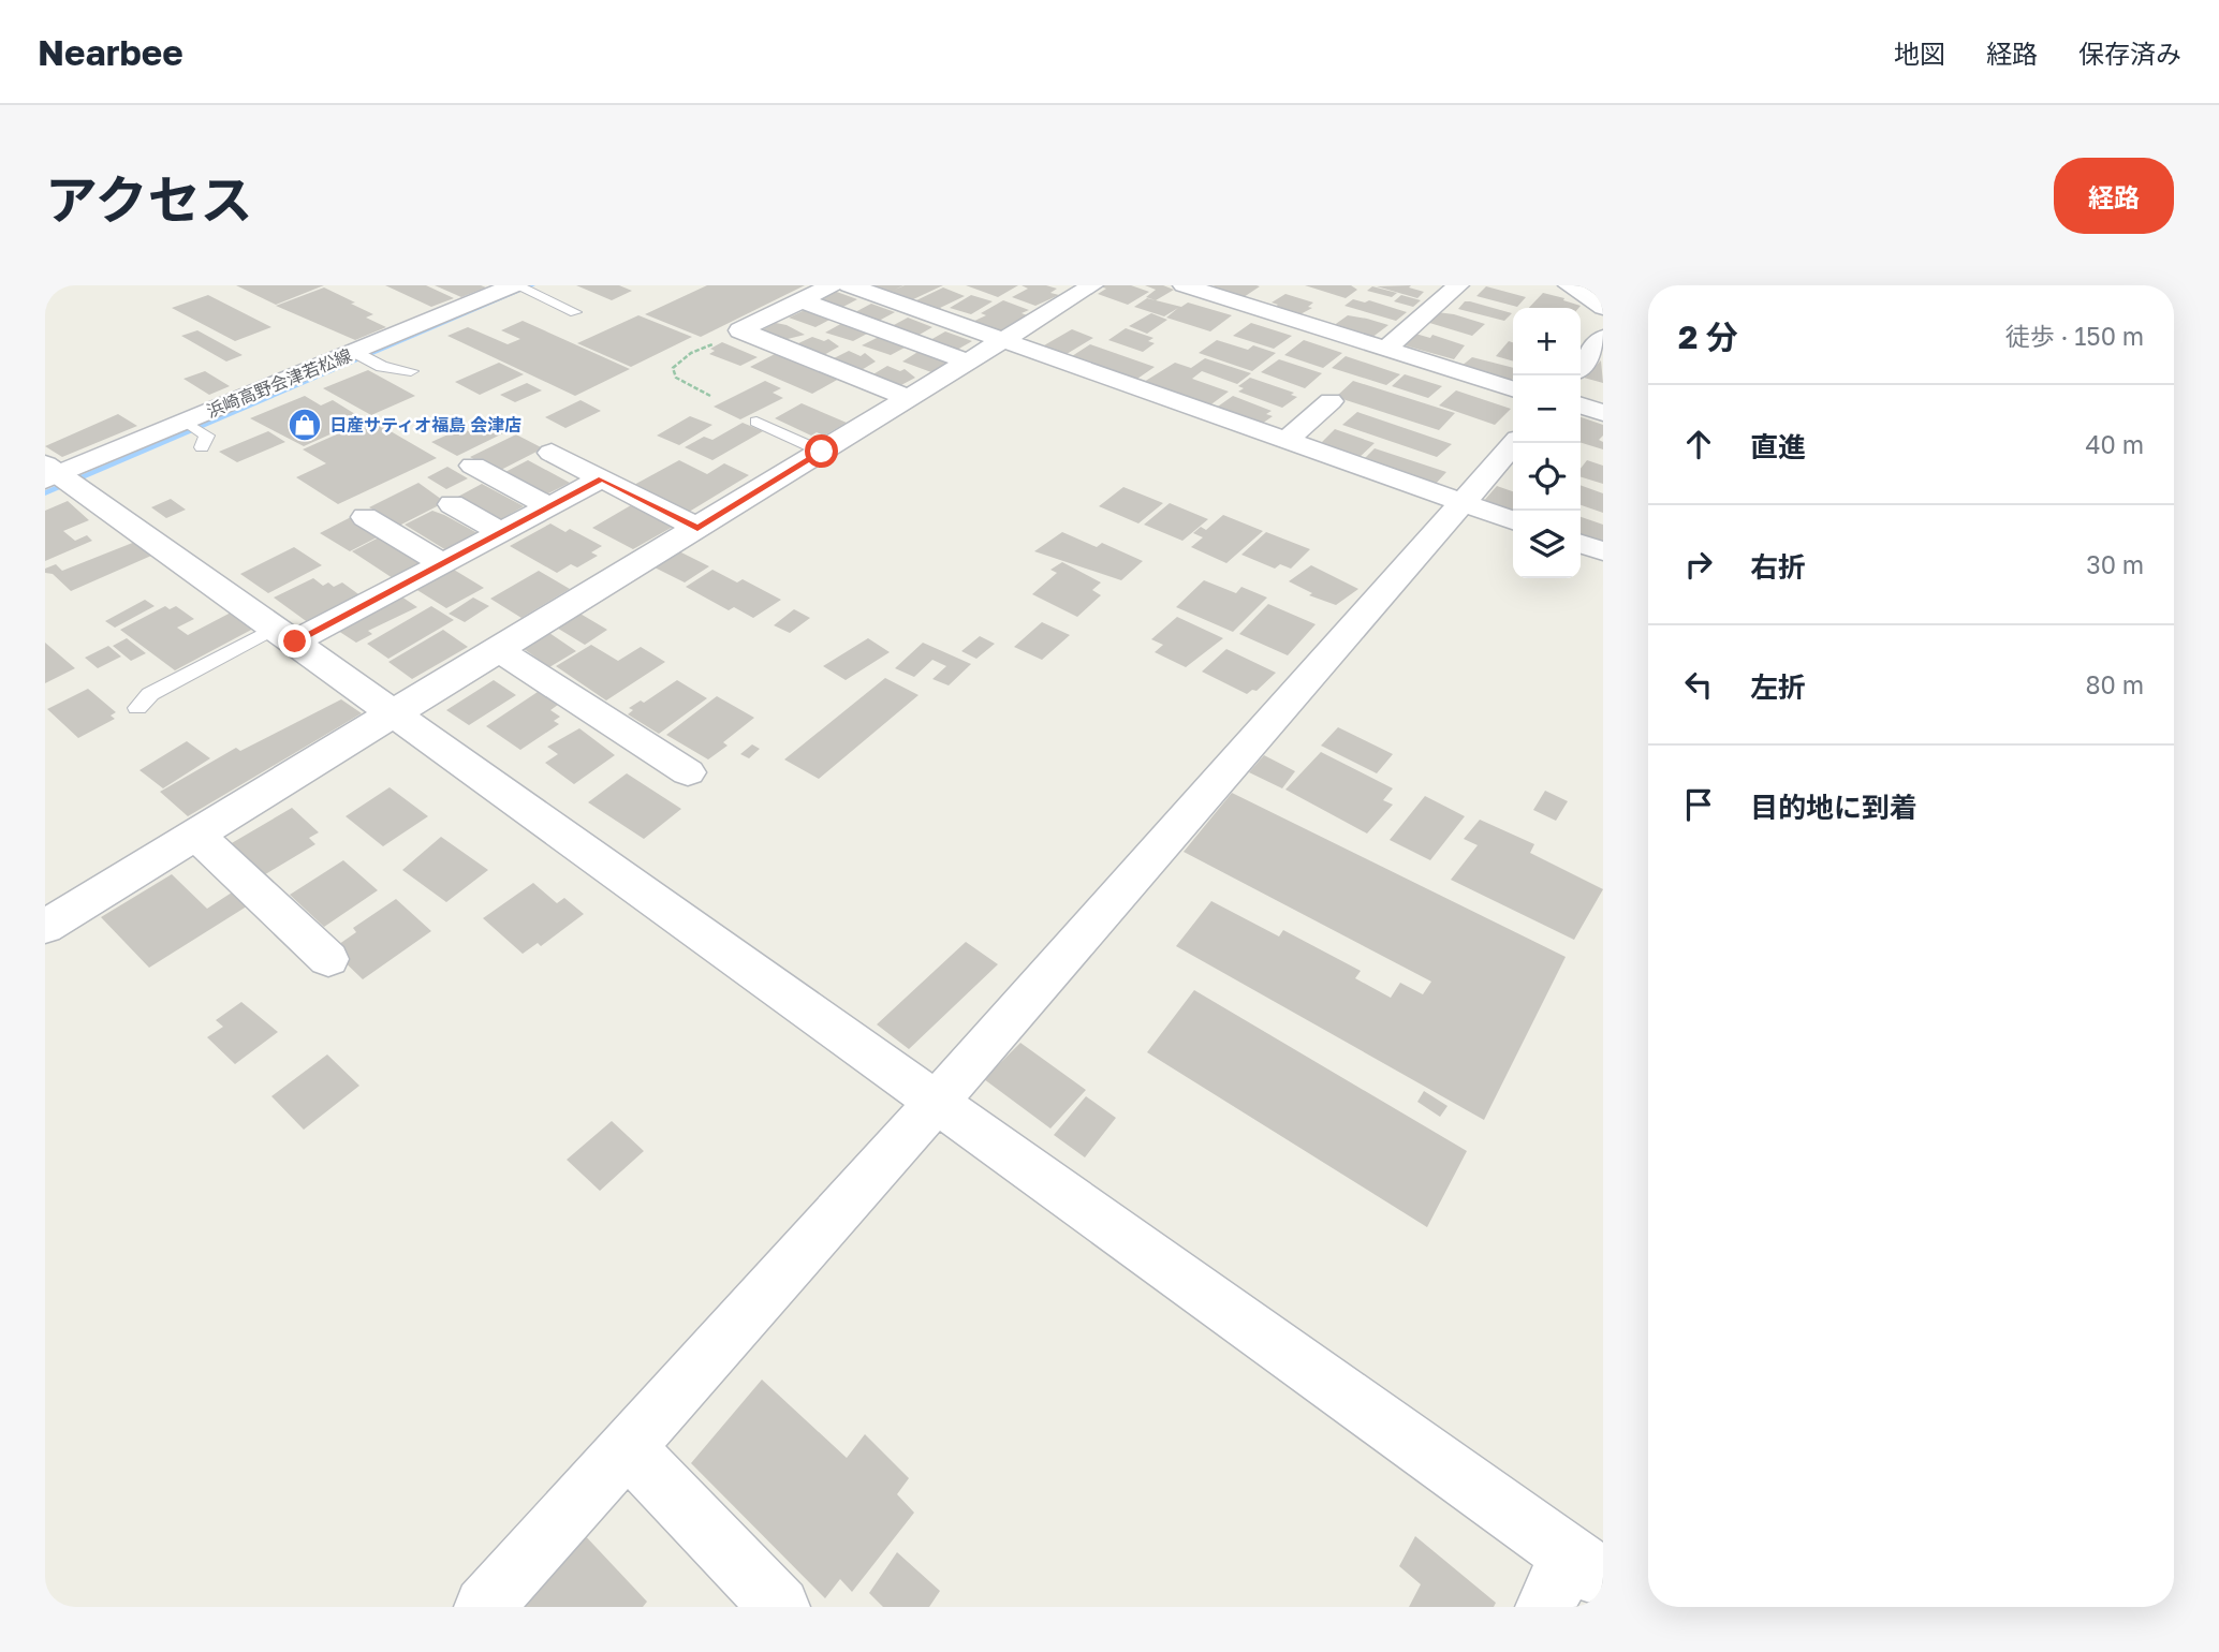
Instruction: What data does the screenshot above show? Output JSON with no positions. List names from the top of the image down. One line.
{"streets":{"street":["浜崎高野会津若松線"]},"places":{"shop":["日産サティオ福島 会津店"]},"page":{"header":"Nearbee","nav":["地図","経路","保存済み"],"title":"アクセス","buttons":"経路","heading":["2 分","徒歩 · 150 m"],"map_buttons":["+","−"],"list":[["直進","40 m"],["右折","30 m"],["左折","80 m"],"目的地に到着"]}}
